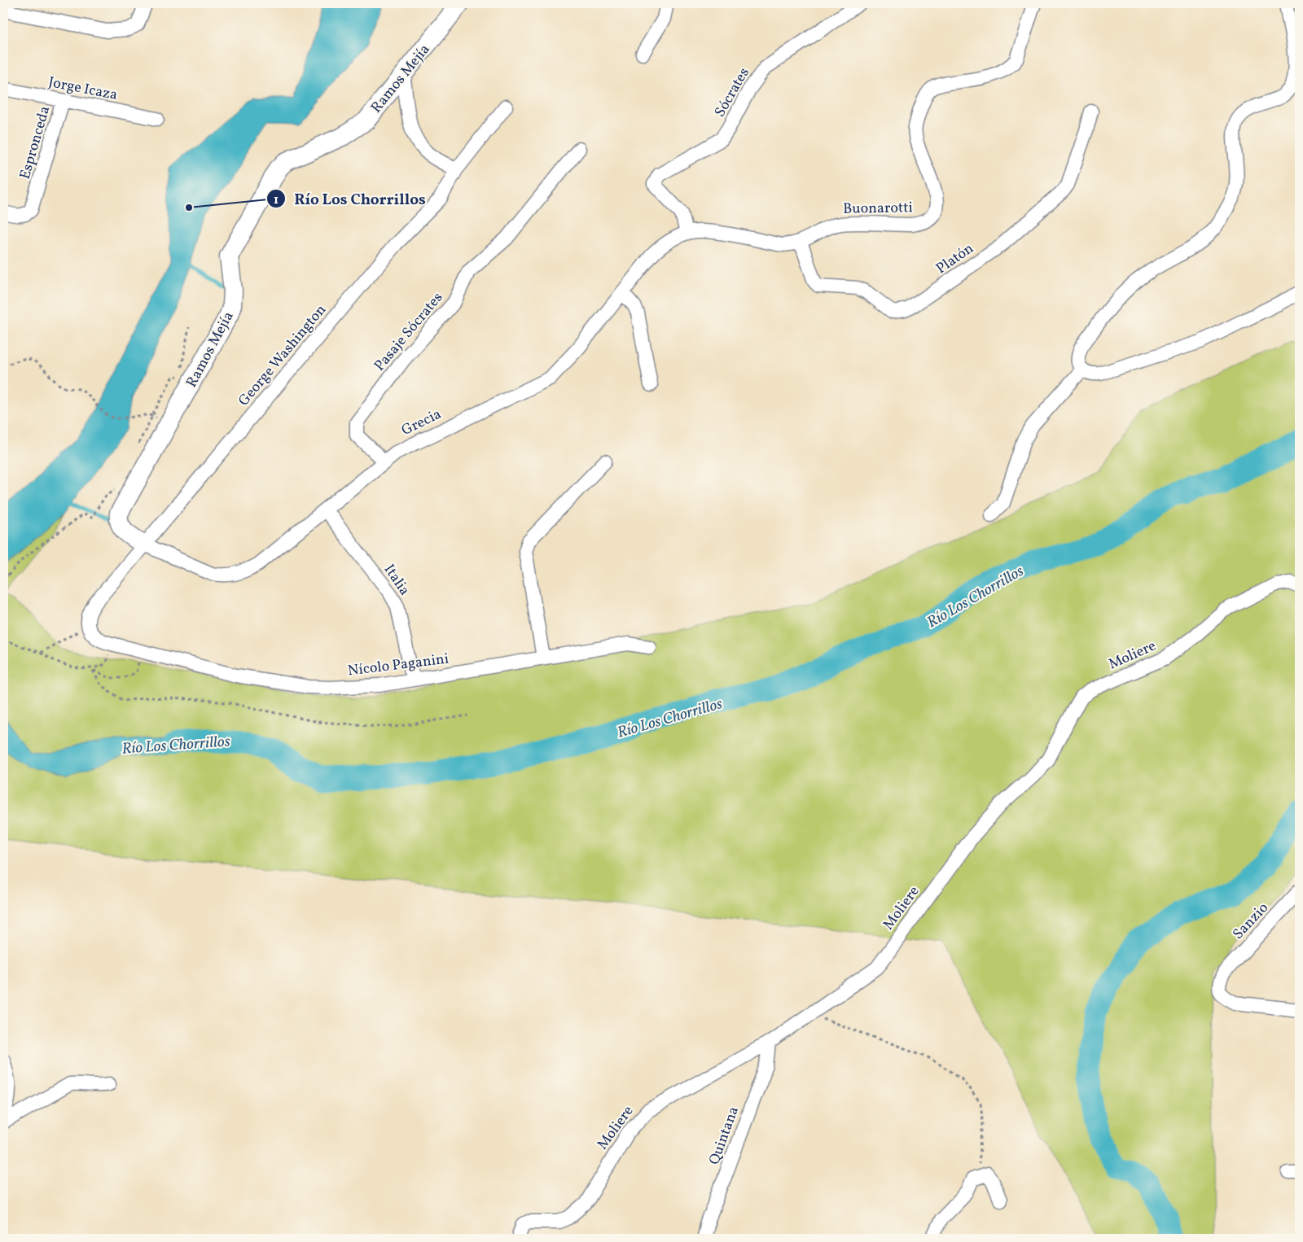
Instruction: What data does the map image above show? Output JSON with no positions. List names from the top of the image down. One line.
{"streets":{"street":["Ramos Mejía","Jorge Icaza","Sócrates","Espronceda","Buonarotti","Platón","Pasaje Sócrates","George Washington","Grecia","Italia","Moliere","Nícolo Paganini","Sanzio","Quintana"]},"crossings":[["Ramos Mejía","George Washington"],["Ramos Mejía","Grecia"],["Jorge Icaza","Espronceda"],["Sócrates","Buonarotti"],["Sócrates","Grecia"],["Buonarotti","Platón"],["Buonarotti","Grecia"],["Pasaje Sócrates","Grecia"],["George Washington","Grecia"],["George Washington","Nícolo Paganini"],["Grecia","Italia"],["Italia","Nícolo Paganini"],["Moliere","Quintana"]],"water":["Río Los Chorrillos"],"places":["Río Los Chorrillos"]}
